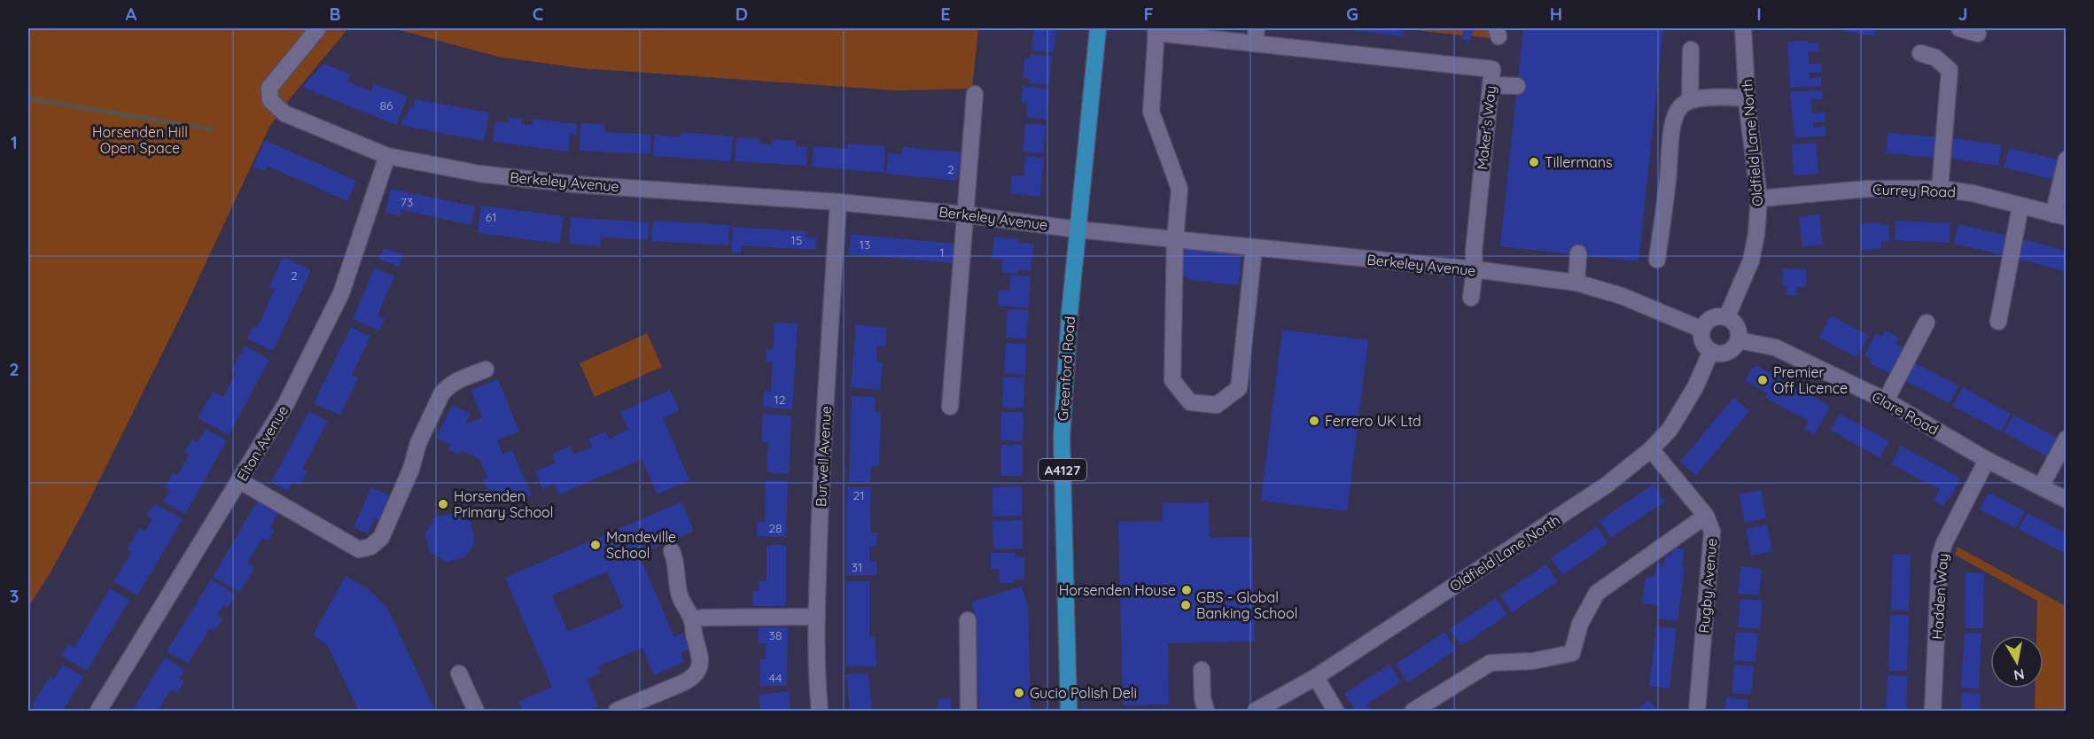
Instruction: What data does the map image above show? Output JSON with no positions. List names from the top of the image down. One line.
{"streets":{"main road":["Greenford Road","A4127"],"street":["Maker's Way","Oldfield Lane North","Berkeley Avenue","Currey Road","Clare Road","Elton Avenue","Burwell Avenue","Rugby Avenue","Hadden Way"]},"crossings":[["Maker's Way","Berkeley Avenue"],["Oldfield Lane North","Berkeley Avenue"],["Oldfield Lane North","Currey Road"],["Oldfield Lane North","Clare Road"],["Oldfield Lane North","Rugby Avenue"],["Berkeley Avenue","Greenford Road"],["Berkeley Avenue","Clare Road"],["Berkeley Avenue","Elton Avenue"],["Berkeley Avenue","Burwell Avenue"],["Clare Road","Hadden Way"]],"parks":["Horsenden Hill Open Space"],"places":["Tillermans","Premier Off Licence","Ferrero UK Ltd","Horsenden Primary School","Mandeville School","Horsenden House","GBS - Global Banking School","Gucio Polish Deli"],"house_numbers":["86","2","73","61","15","13","1","2","12","21","28","31","38","44"],"north":"bottom","grid":{"columns":["A","B","C","D","E","F","G","H","I","J"],"rows":["1","2","3"]}}
